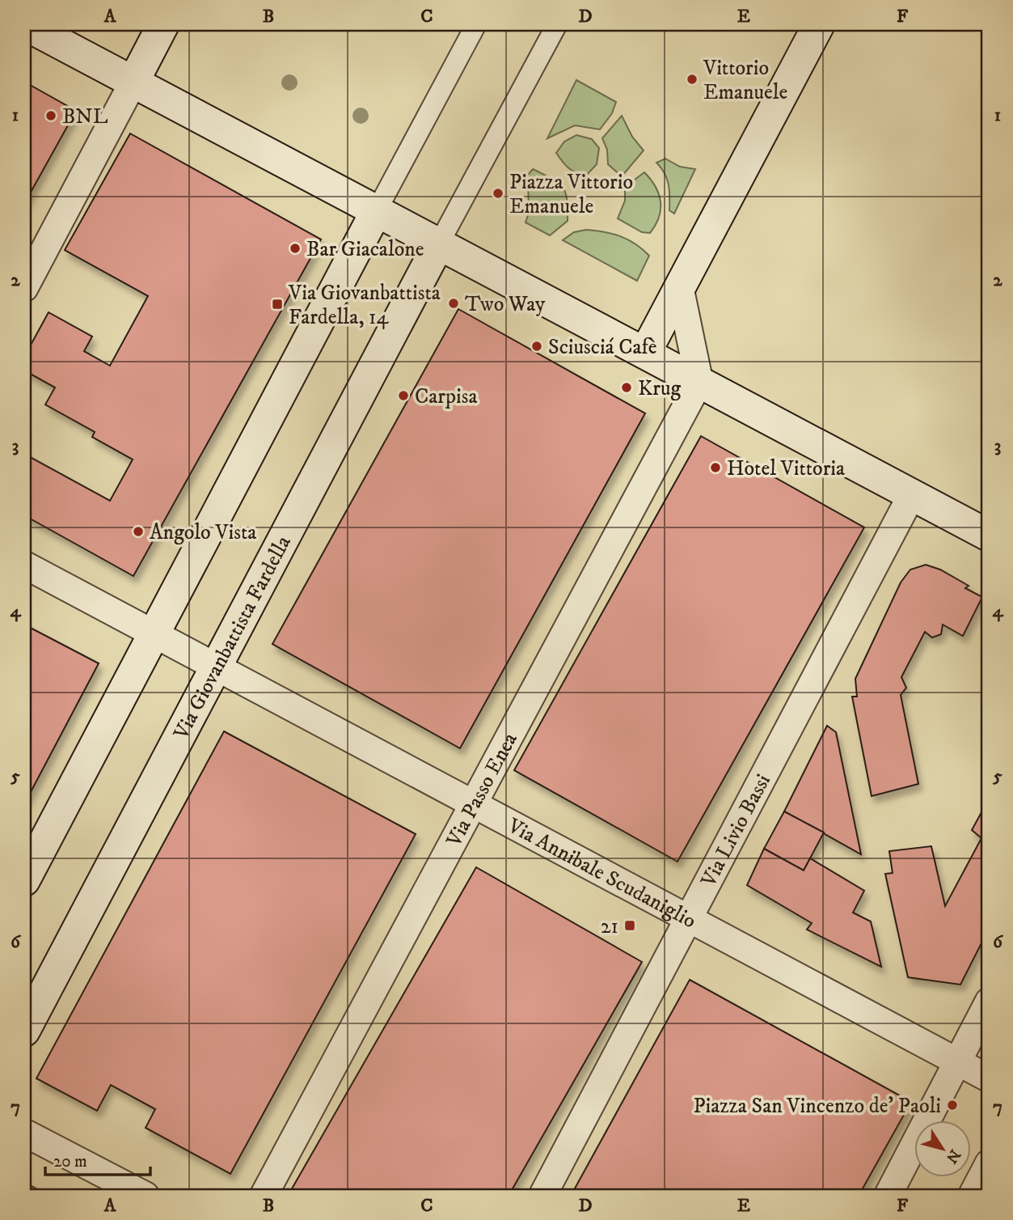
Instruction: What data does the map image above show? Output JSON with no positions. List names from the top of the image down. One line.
{"streets":{"main road":["Via Giovanbattista Fardella"],"street":["Via Passo Enea","Via Livio Bassi","Via Annibale Scudaniglio"]},"crossings":[["Via Giovanbattista Fardella","Via Annibale Scudaniglio"],["Via Passo Enea","Via Annibale Scudaniglio"],["Via Livio Bassi","Via Annibale Scudaniglio"]],"places":{"other":["Vittorio Emanuele","BNL","Piazza Vittorio Emanuele","Bar Giacalone","Two Way","Sciusciá Cafè","Krug","Carpisa","Hotel Vittoria","Angolo Vista","Piazza San Vincenzo de' Paoli"],"transit":["Via Giovanbattista Fardella, 14","21"]},"scale_bar":"20 m","north":"bottom right","grid":{"columns":["A","B","C","D","E","F"],"rows":["1","2","3","4","5","6","7"]}}
